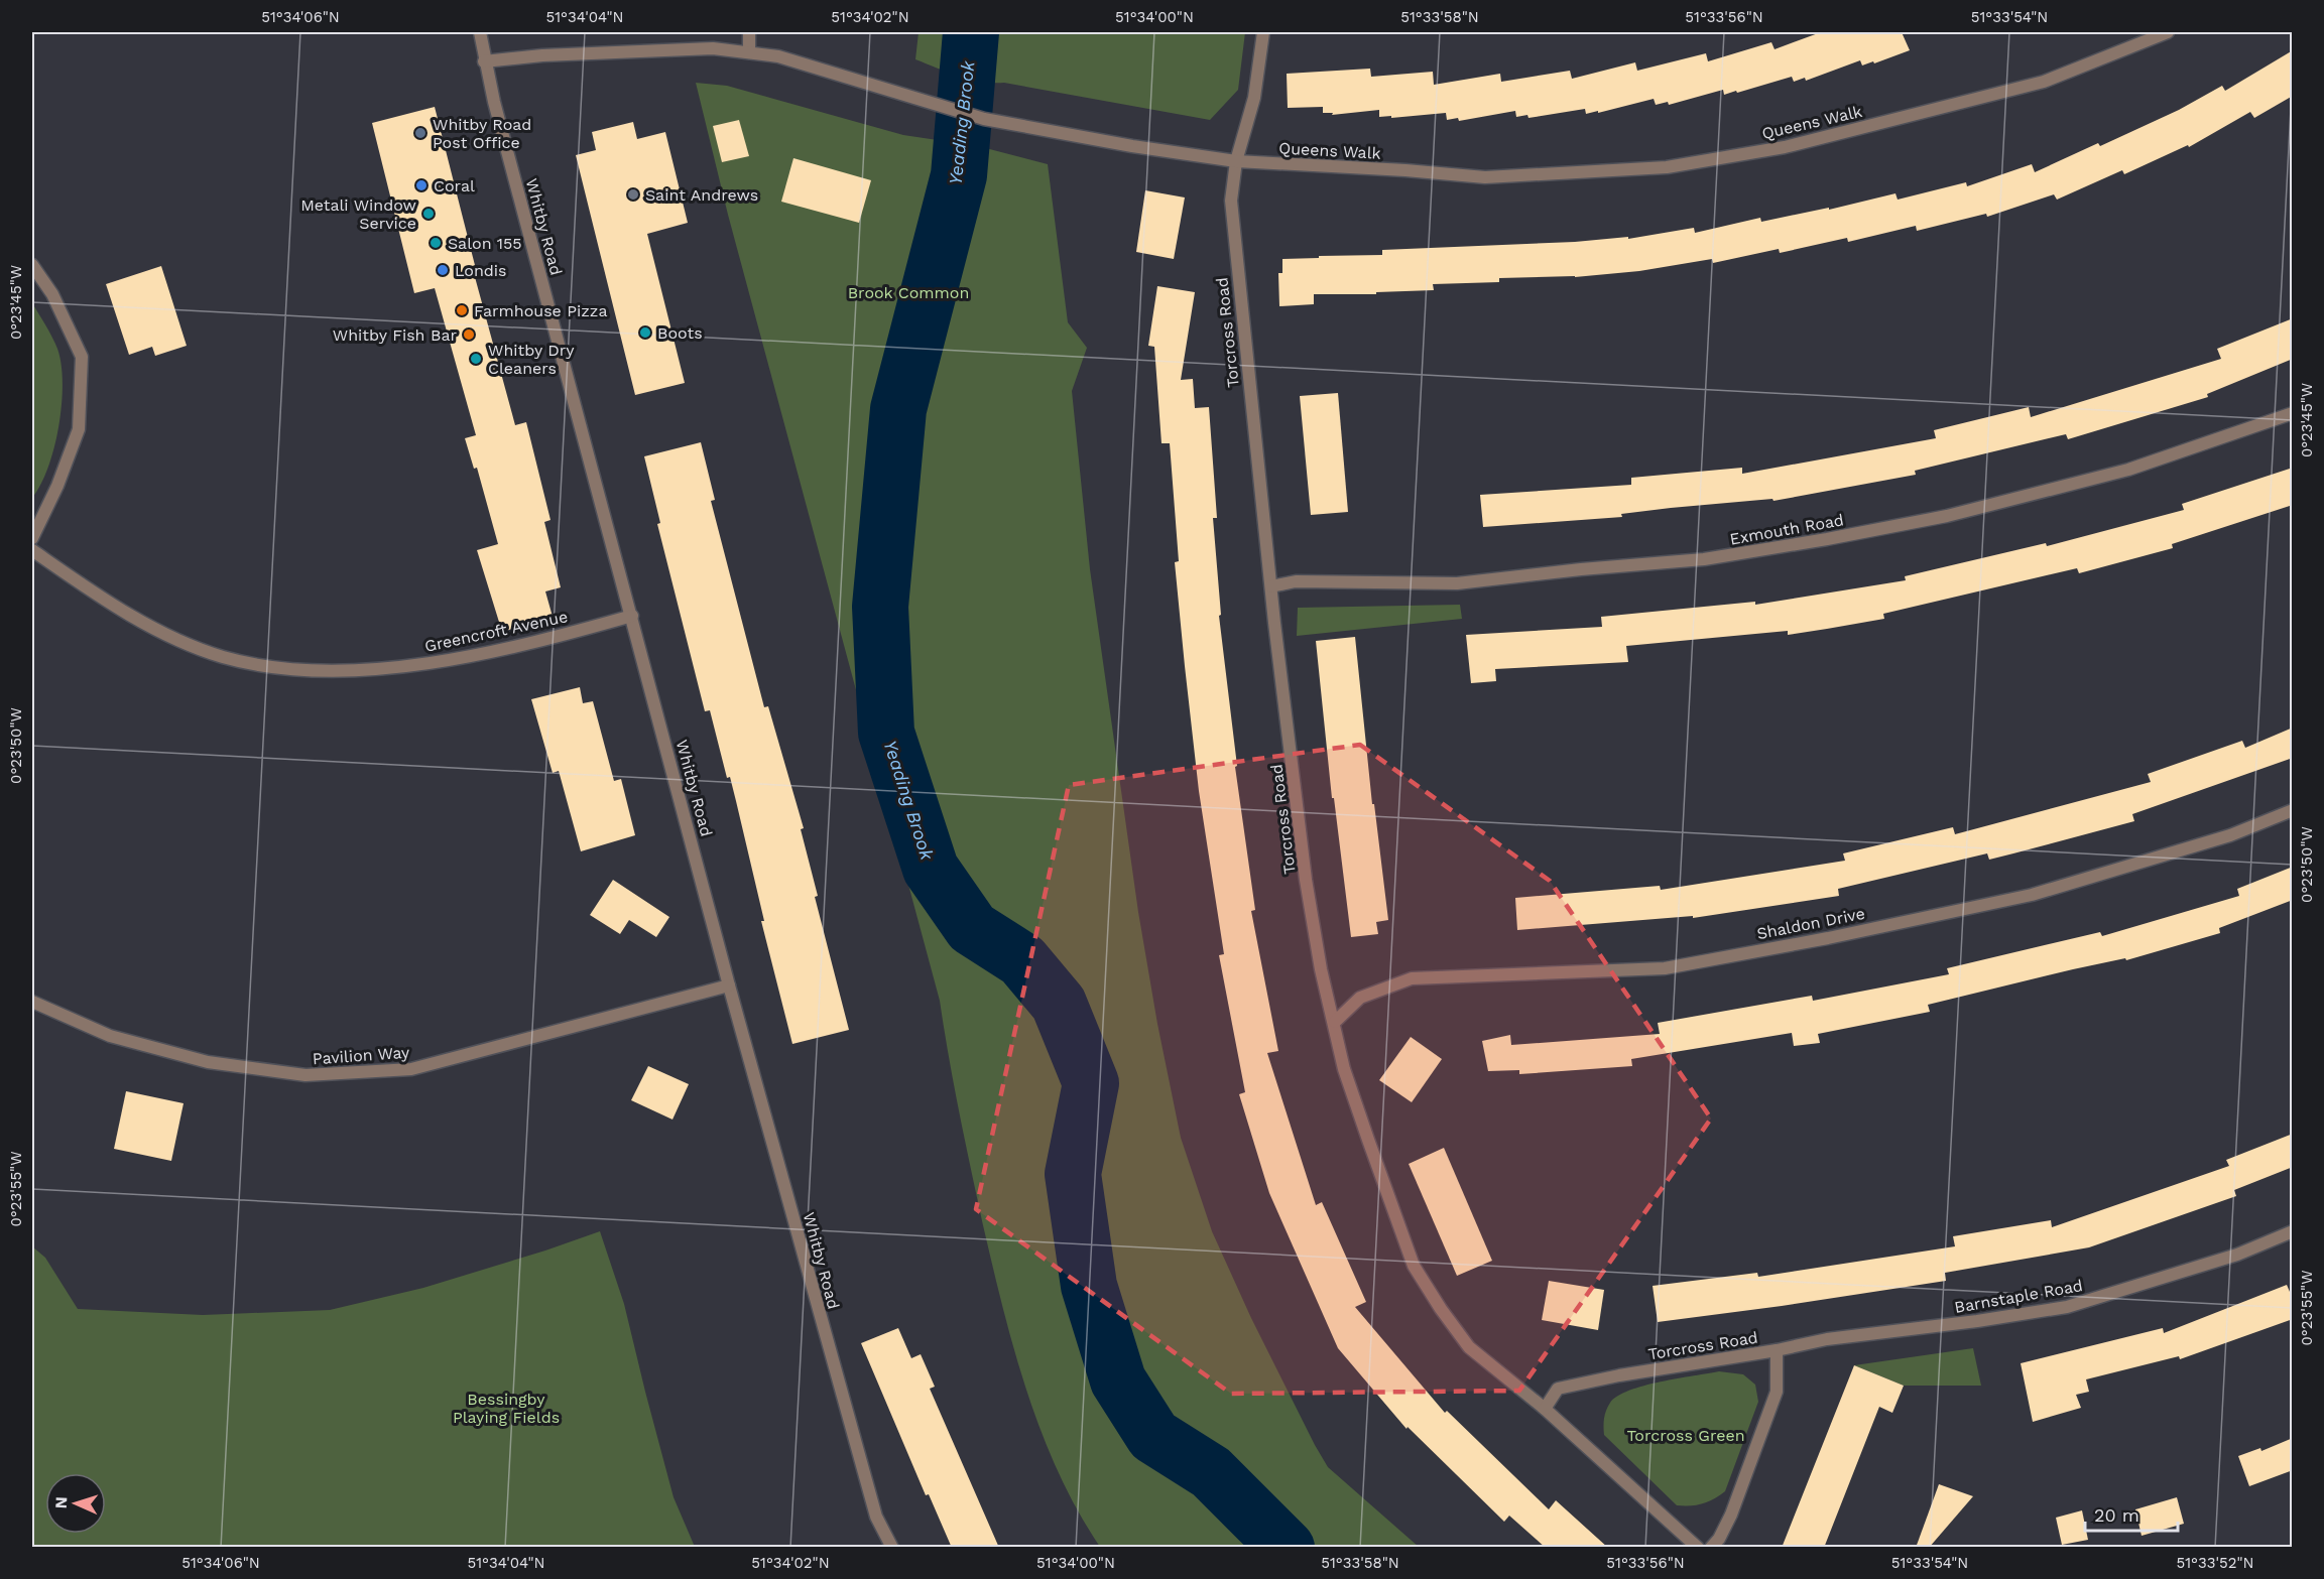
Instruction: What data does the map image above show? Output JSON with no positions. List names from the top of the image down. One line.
{"streets":{"street":["Queens Walk","Whitby Road","Torcross Road","Exmouth Road","Greencroft Avenue","Shaldon Drive","Pavilion Way","Barnstaple Road"]},"crossings":[["Queens Walk","Whitby Road"],["Queens Walk","Torcross Road"],["Whitby Road","Greencroft Avenue"],["Whitby Road","Pavilion Way"],["Torcross Road","Exmouth Road"],["Torcross Road","Shaldon Drive"],["Torcross Road","Barnstaple Road"]],"water":["Yeading Brook"],"parks":["Brook Common","Bessingby Playing Fields","Torcross Green"],"places":["Whitby Road Post Office","Coral","Saint Andrews","Metali Window Service","Salon 155","Londis","Farmhouse Pizza","Boots","Whitby Fish Bar","Whitby Dry Cleaners"],"scale_bar":"20 m","north":"left","coordinates":["51°34'06\"N","51°34'04\"N","51°34'02\"N","51°34'00\"N","51°33'58\"N","51°33'56\"N","51°33'54\"N","0°23'45\"W","0°23'50\"W","0°23'55\"W","51°33'52\"N"]}
